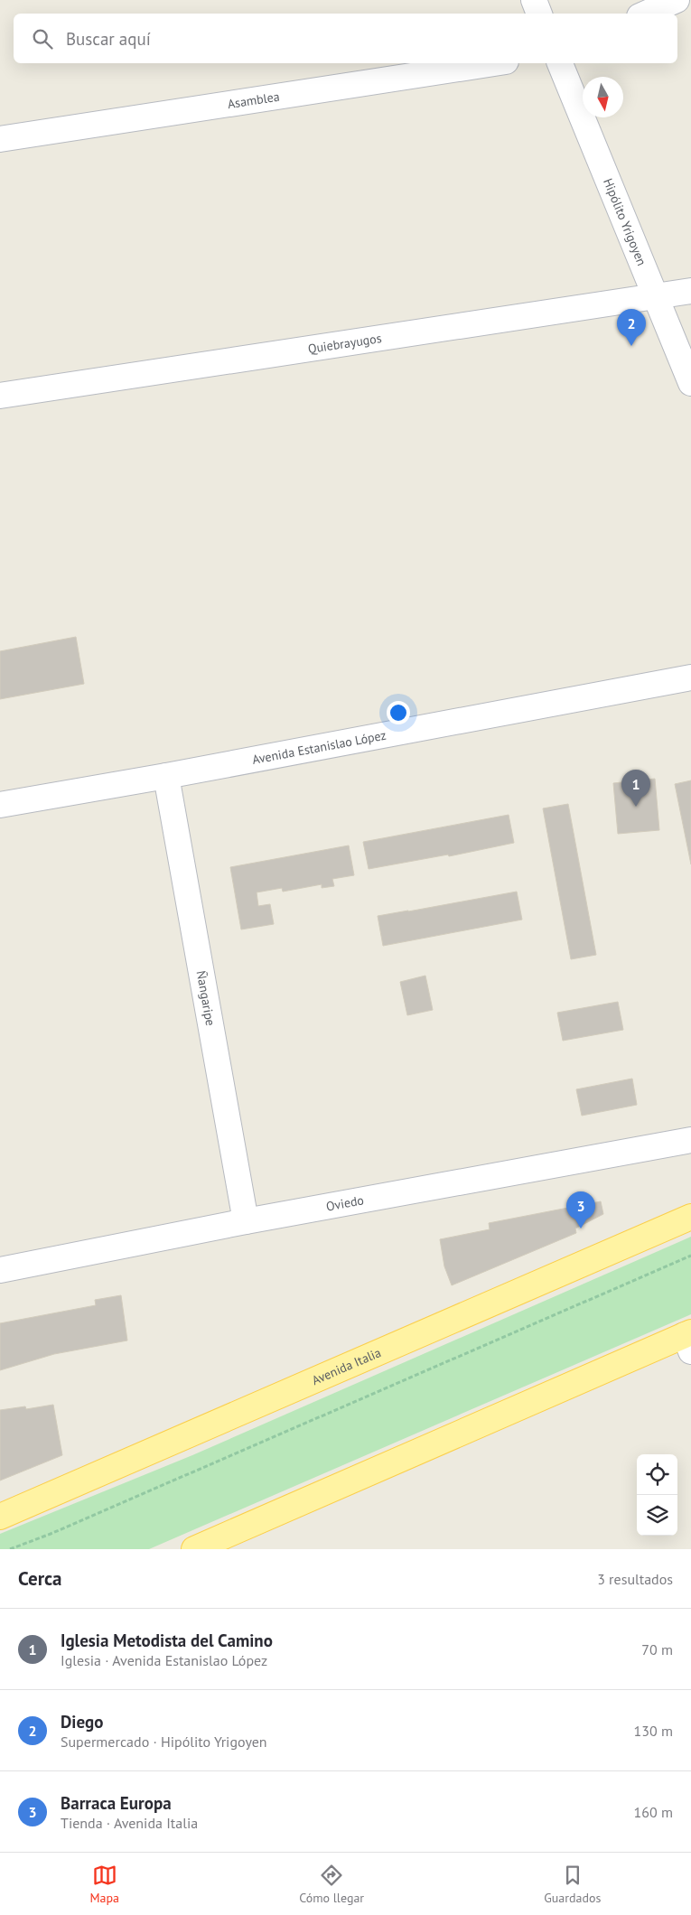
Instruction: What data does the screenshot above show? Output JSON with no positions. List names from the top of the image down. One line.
{"streets":{"main road":["Avenida Italia"],"street":["Asamblea","Hipólito Yrigoyen","Quiebrayugos","Avenida Estanislao López","Ñangaripe","Oviedo"]},"crossings":[["Hipólito Yrigoyen","Quiebrayugos"],["Avenida Estanislao López","Ñangaripe"],["Ñangaripe","Oviedo"]],"north":"bottom","page":{"search":"Buscar aquí","pins":["2","1","3"],"heading":["Cerca","3 resultados"],"list":[{"mark":"1","name":"Iglesia Metodista del Camino","note":"Iglesia · Avenida Estanislao López","value":"70 m"},{"mark":"2","name":"Diego","note":"Supermercado · Hipólito Yrigoyen","value":"130 m"},{"mark":"3","name":"Barraca Europa","note":"Tienda · Avenida Italia","value":"160 m"}],"nav":["Mapa","Cómo llegar","Guardados"]}}
